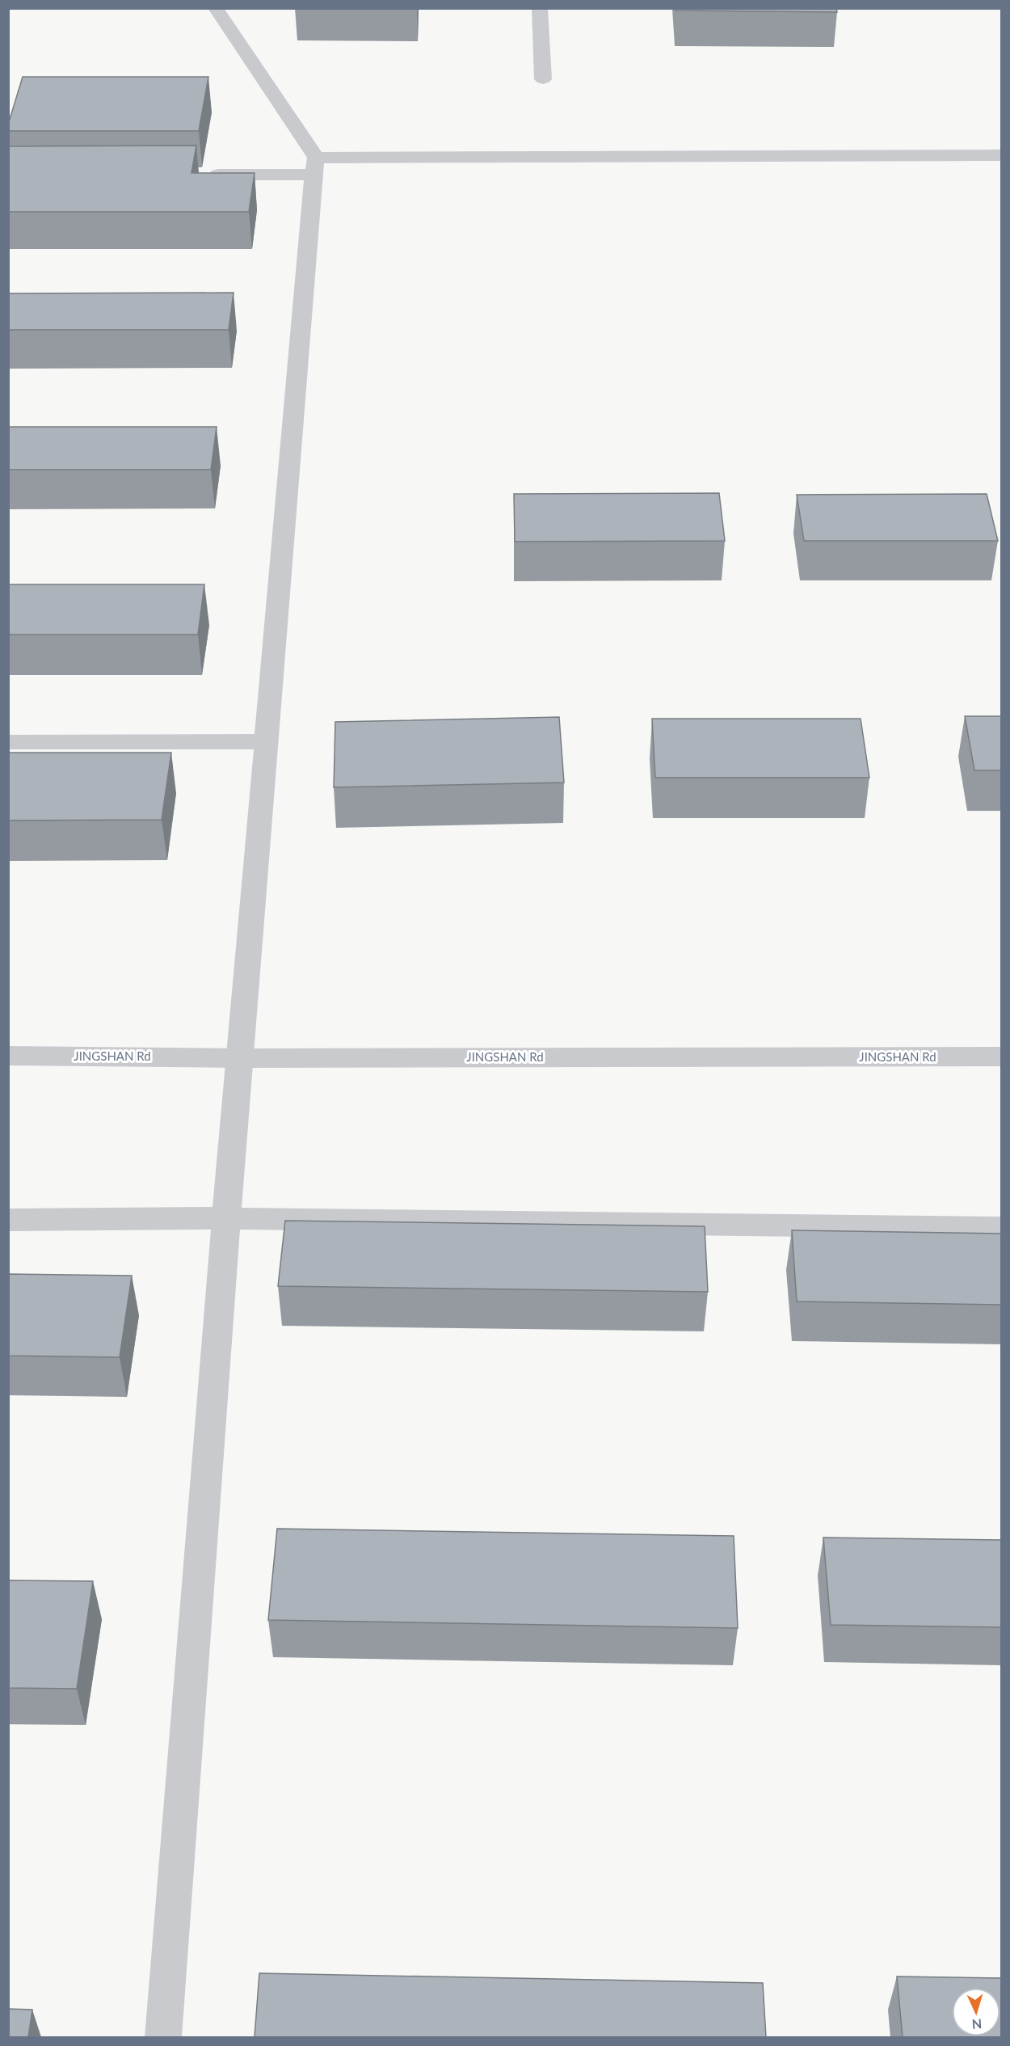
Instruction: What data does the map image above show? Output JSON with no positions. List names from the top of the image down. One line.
{"streets":{"street":["JINGSHAN Rd"]},"north":"bottom"}
